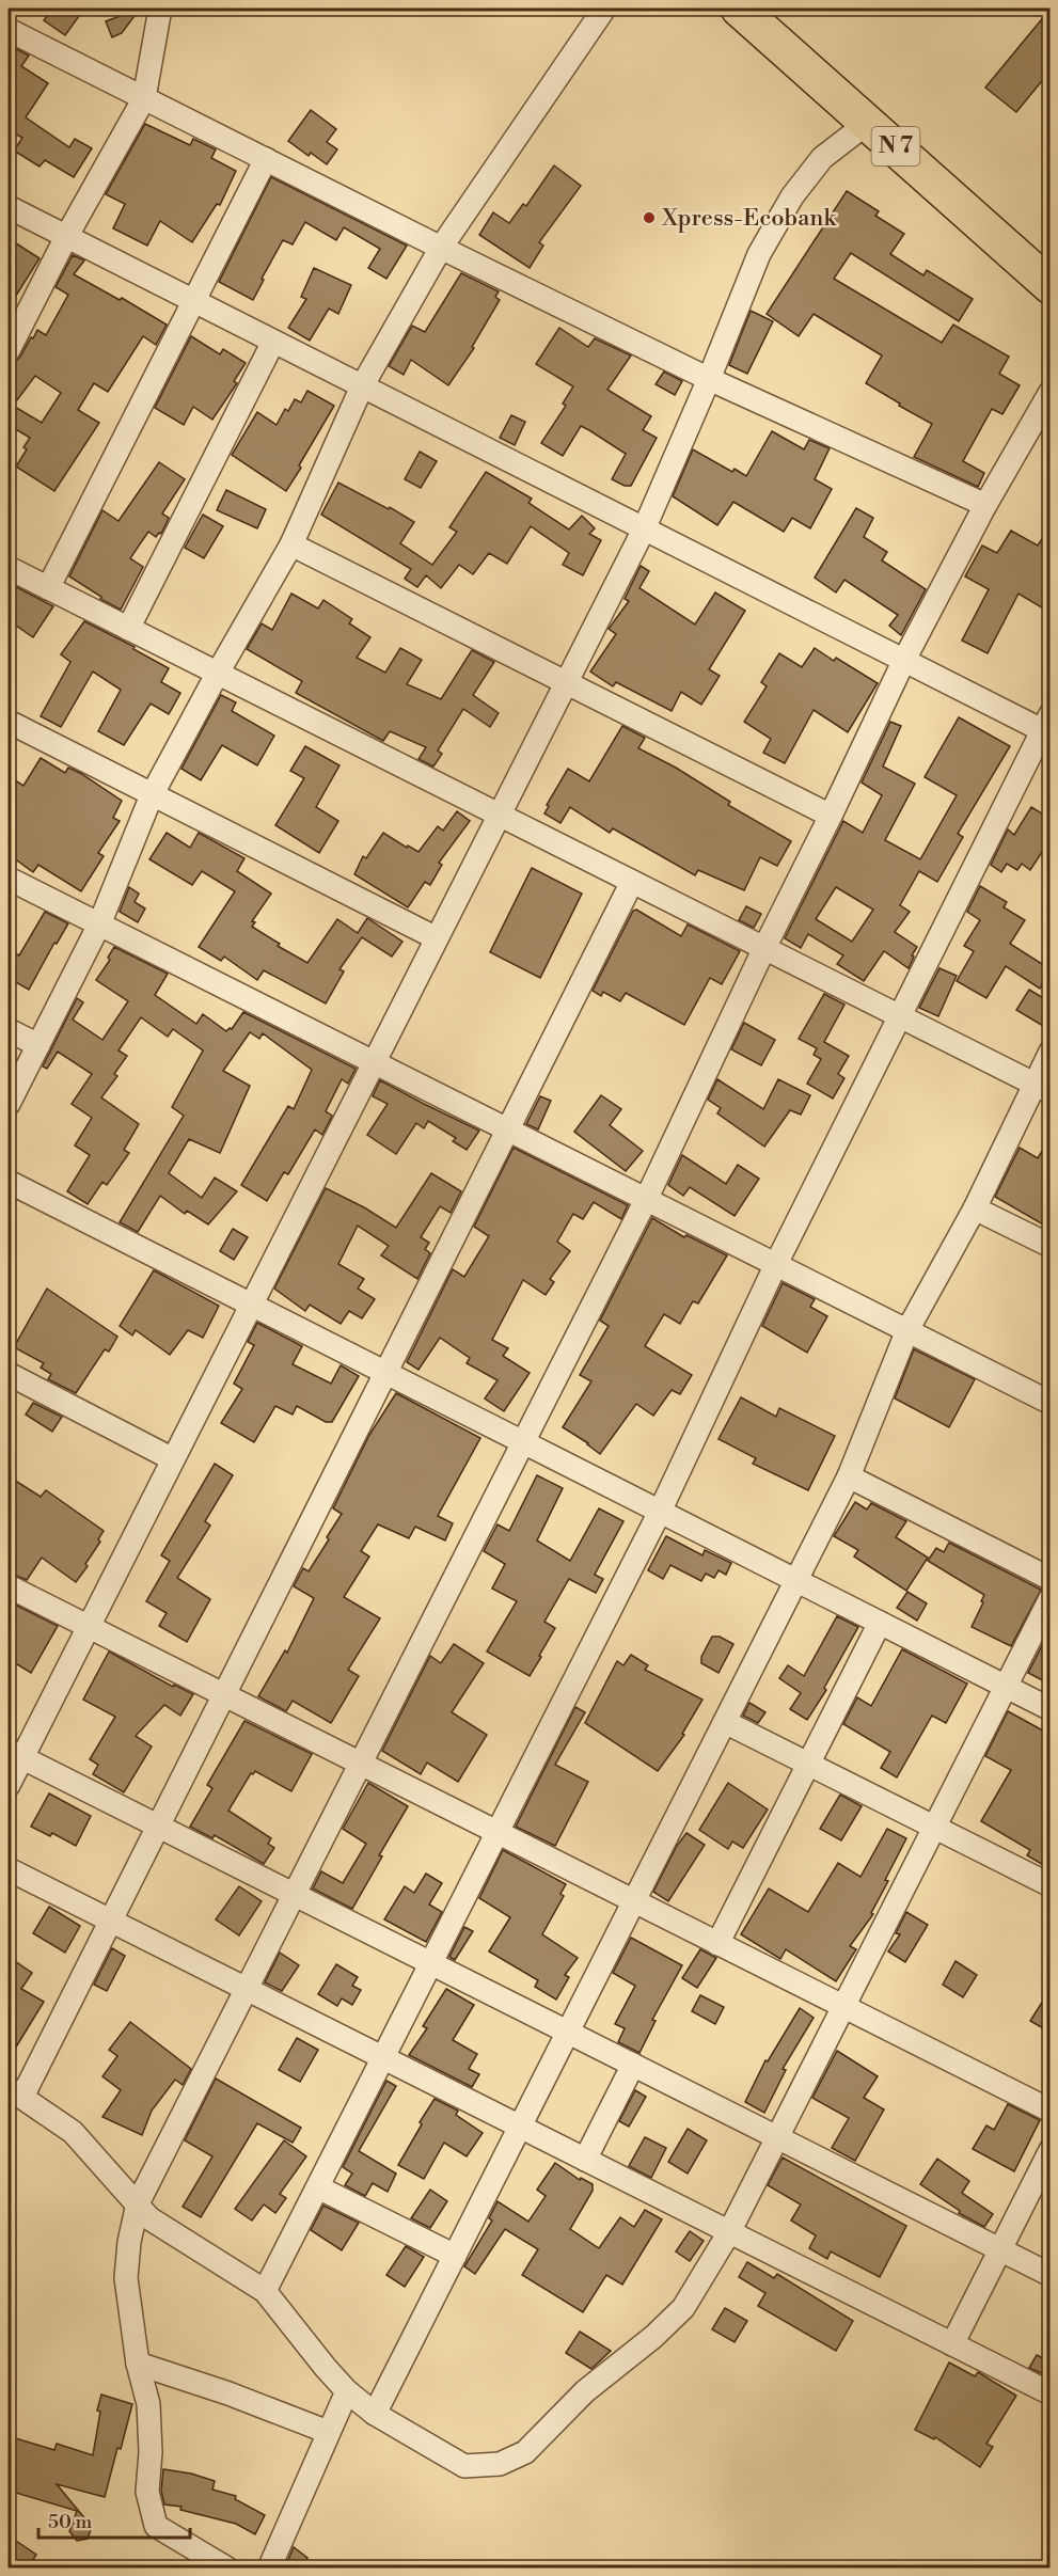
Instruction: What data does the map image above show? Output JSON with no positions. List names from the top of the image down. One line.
{"streets":{"highway":["N 7"]},"places":["Xpress-Ecobank"],"scale_bar":"50 m"}
